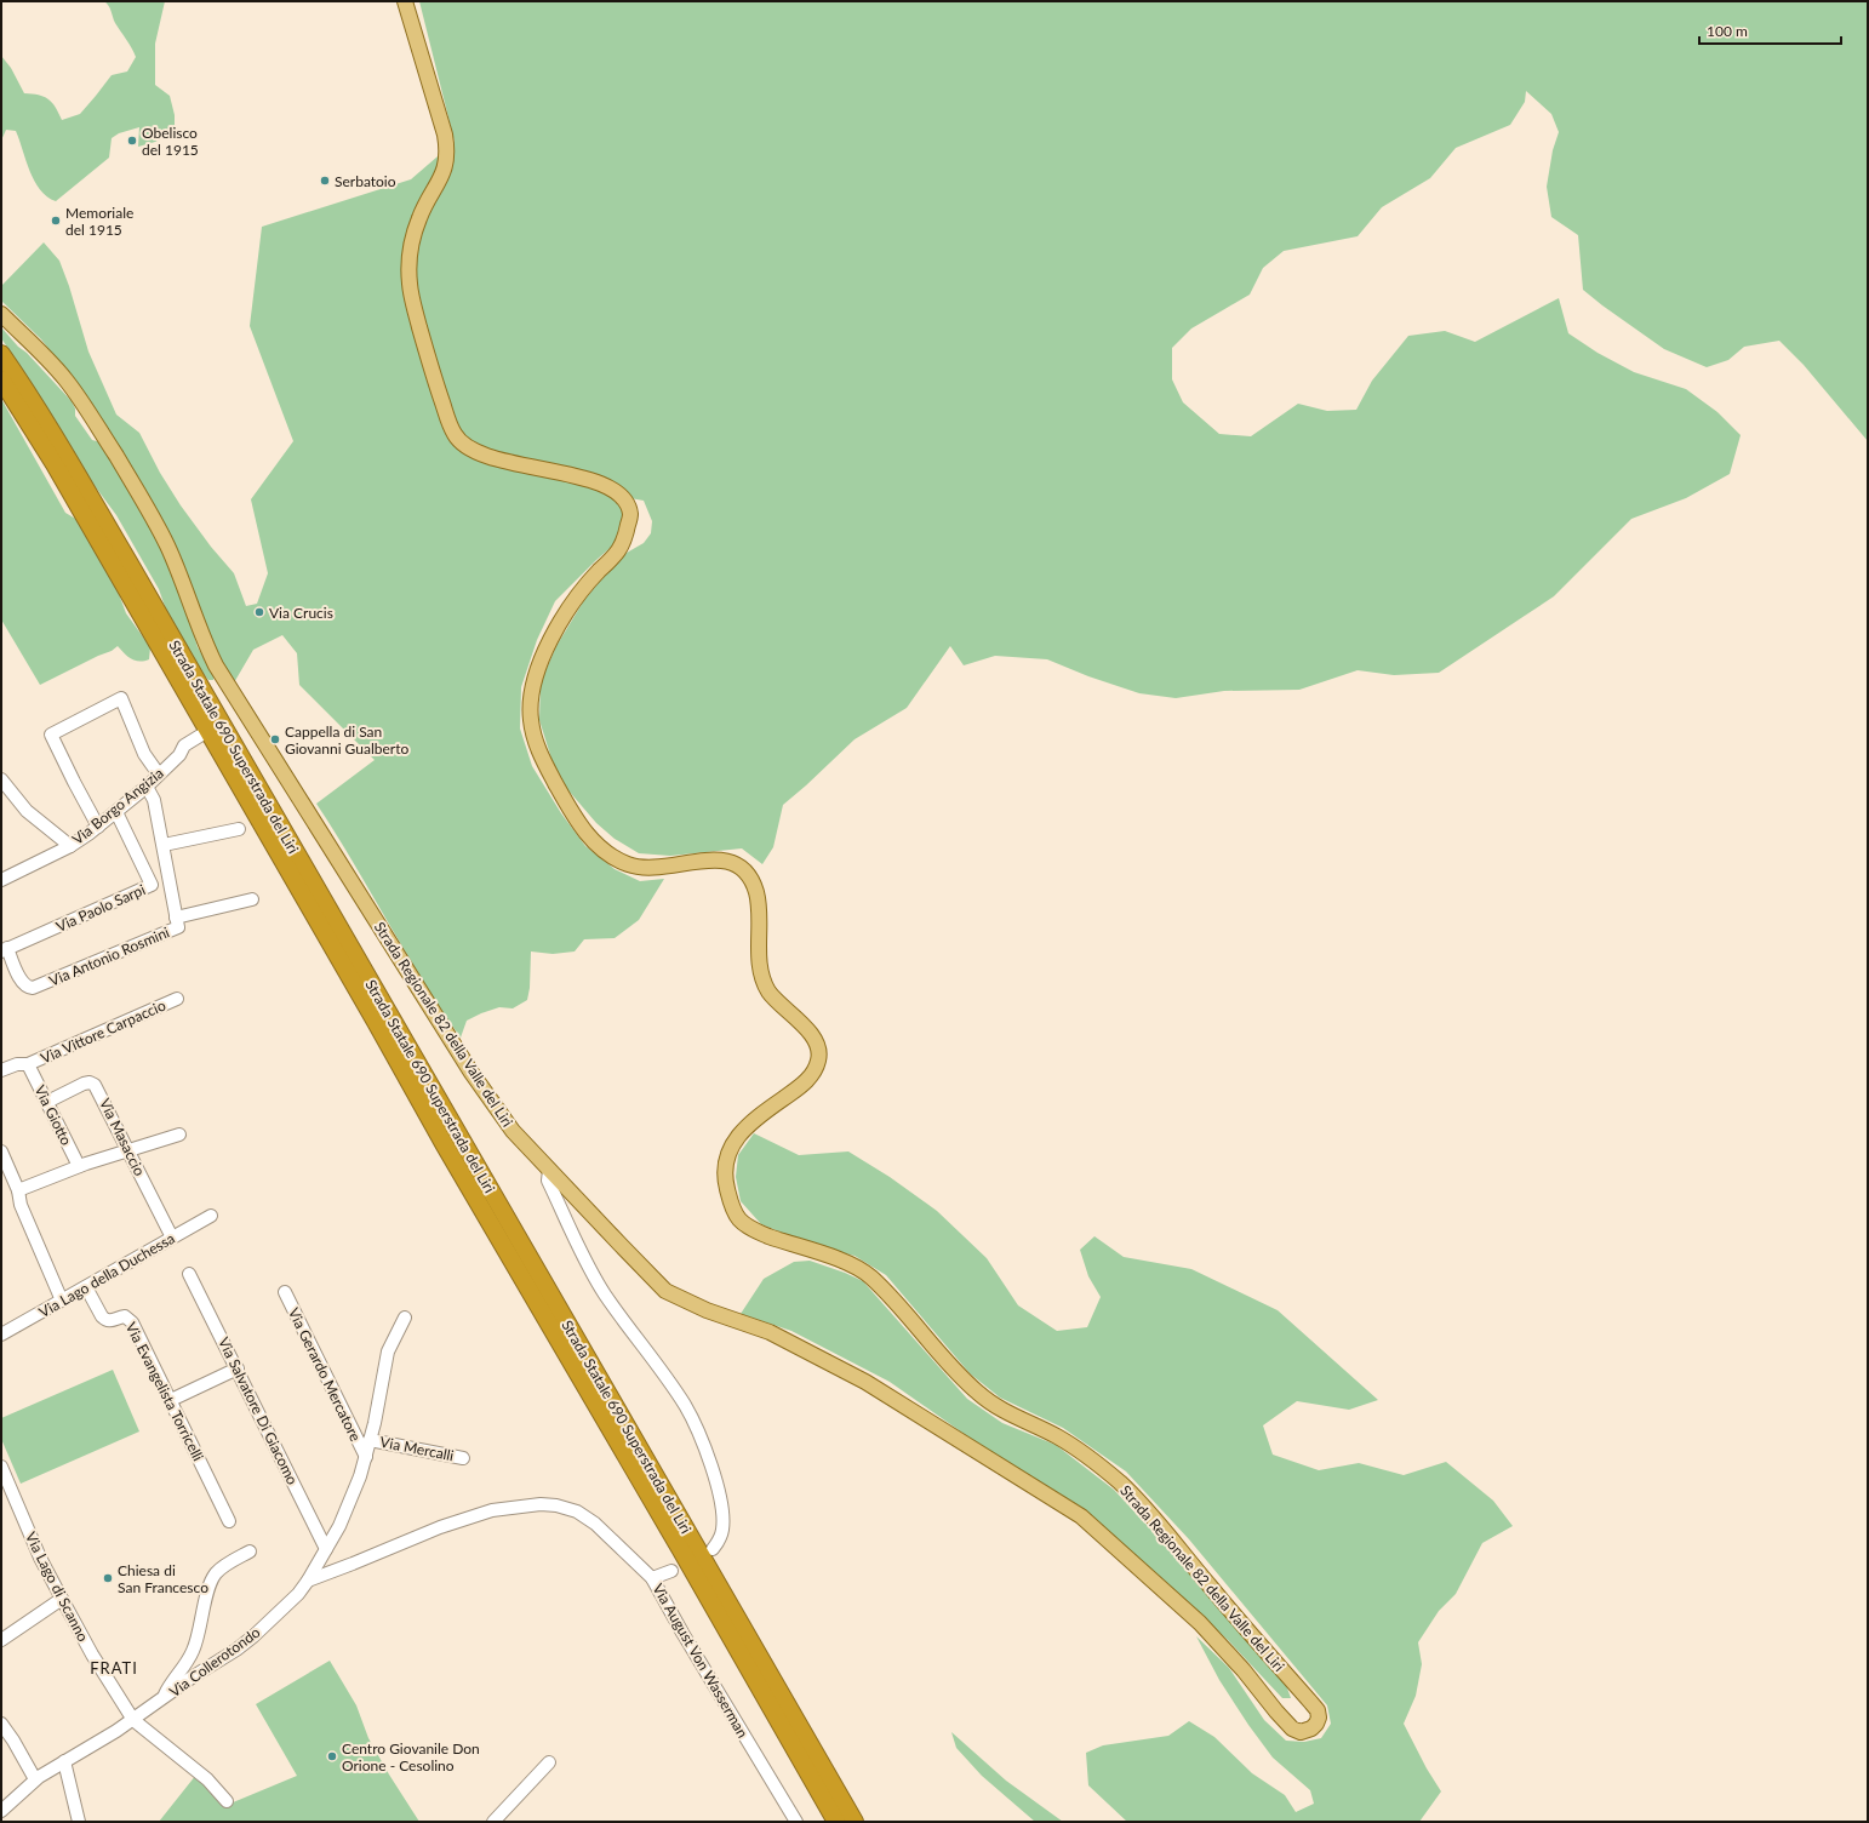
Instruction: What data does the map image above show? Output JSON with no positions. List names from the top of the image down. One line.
{"streets":{"highway":["Strada Statale 690 Superstrada del Liri"],"main road":["Strada Regionale 82 della Valle del Liri"],"street":["Via Borgo Angizia","Via Paolo Sarpi","Via Antonio Rosmini","Via Vittore Carpaccio","Via Giotto","Via Masaccio","Via Lago della Duchessa","Via Gerardo Mercatore","Via Evangelista Torricelli","Via Salvatore Di Giacomo","Via Mercalli","Via Lago di Scanno","Via August Von Wasserman","Via Collerotondo"]},"crossings":[["Via Borgo Angizia","Via Paolo Sarpi"],["Via Borgo Angizia","Via Antonio Rosmini"],["Via Paolo Sarpi","Via Antonio Rosmini"],["Via Vittore Carpaccio","Via Giotto"],["Via Giotto","Via Masaccio"],["Via Masaccio","Via Lago della Duchessa"],["Via Lago della Duchessa","Via Evangelista Torricelli"],["Via Gerardo Mercatore","Via Collerotondo"],["Via Salvatore Di Giacomo","Via Collerotondo"],["Via Mercalli","Via Collerotondo"],["Via Lago di Scanno","Via Collerotondo"],["Via August Von Wasserman","Via Collerotondo"]],"districts":["FRATI"],"places":["Obelisco del 1915","Serbatoio","Memoriale del 1915","Via Crucis","Cappella di San Giovanni Gualberto","Chiesa di San Francesco","Centro Giovanile Don Orione - Cesolino"],"scale_bar":"100 m"}
